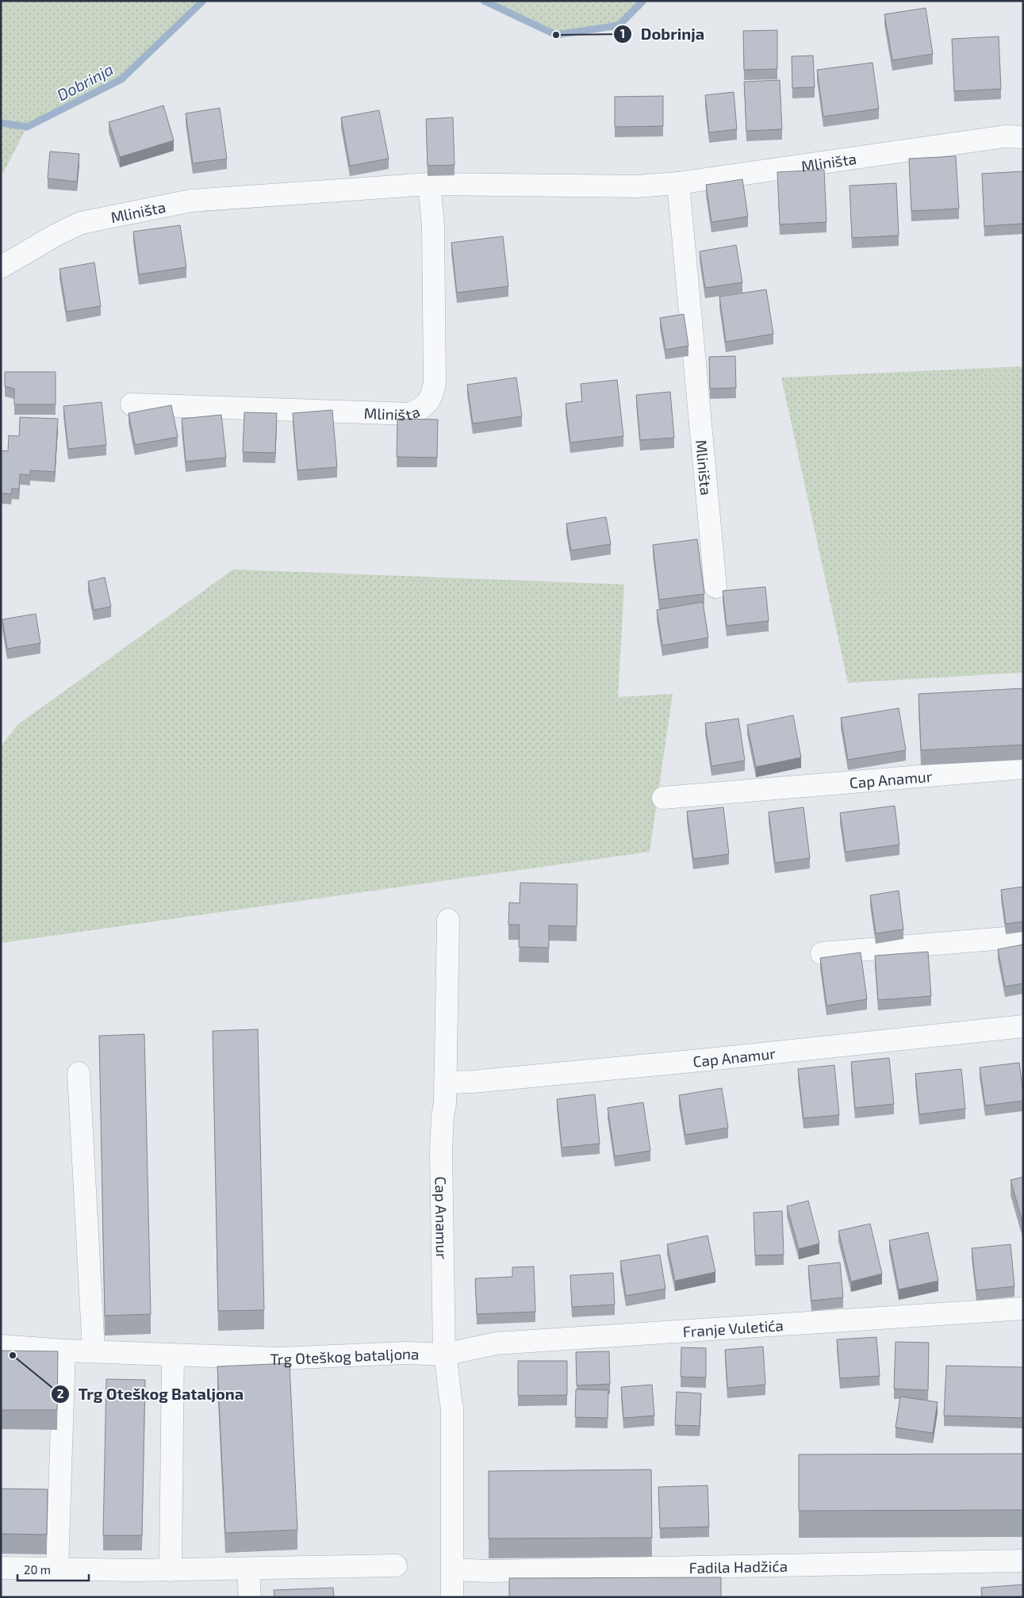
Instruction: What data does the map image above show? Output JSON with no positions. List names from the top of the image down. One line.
{"streets":{"street":["Mliništa","Cap Anamur","Franje Vuletića","Trg Oteškog bataljona","Fadila Hadžića"]},"crossings":[["Cap Anamur","Franje Vuletića"],["Cap Anamur","Trg Oteškog bataljona"],["Franje Vuletića","Trg Oteškog bataljona"]],"water":["Dobrinja"],"places":["Dobrinja","Trg Oteškog Bataljona"],"scale_bar":"20 m"}
